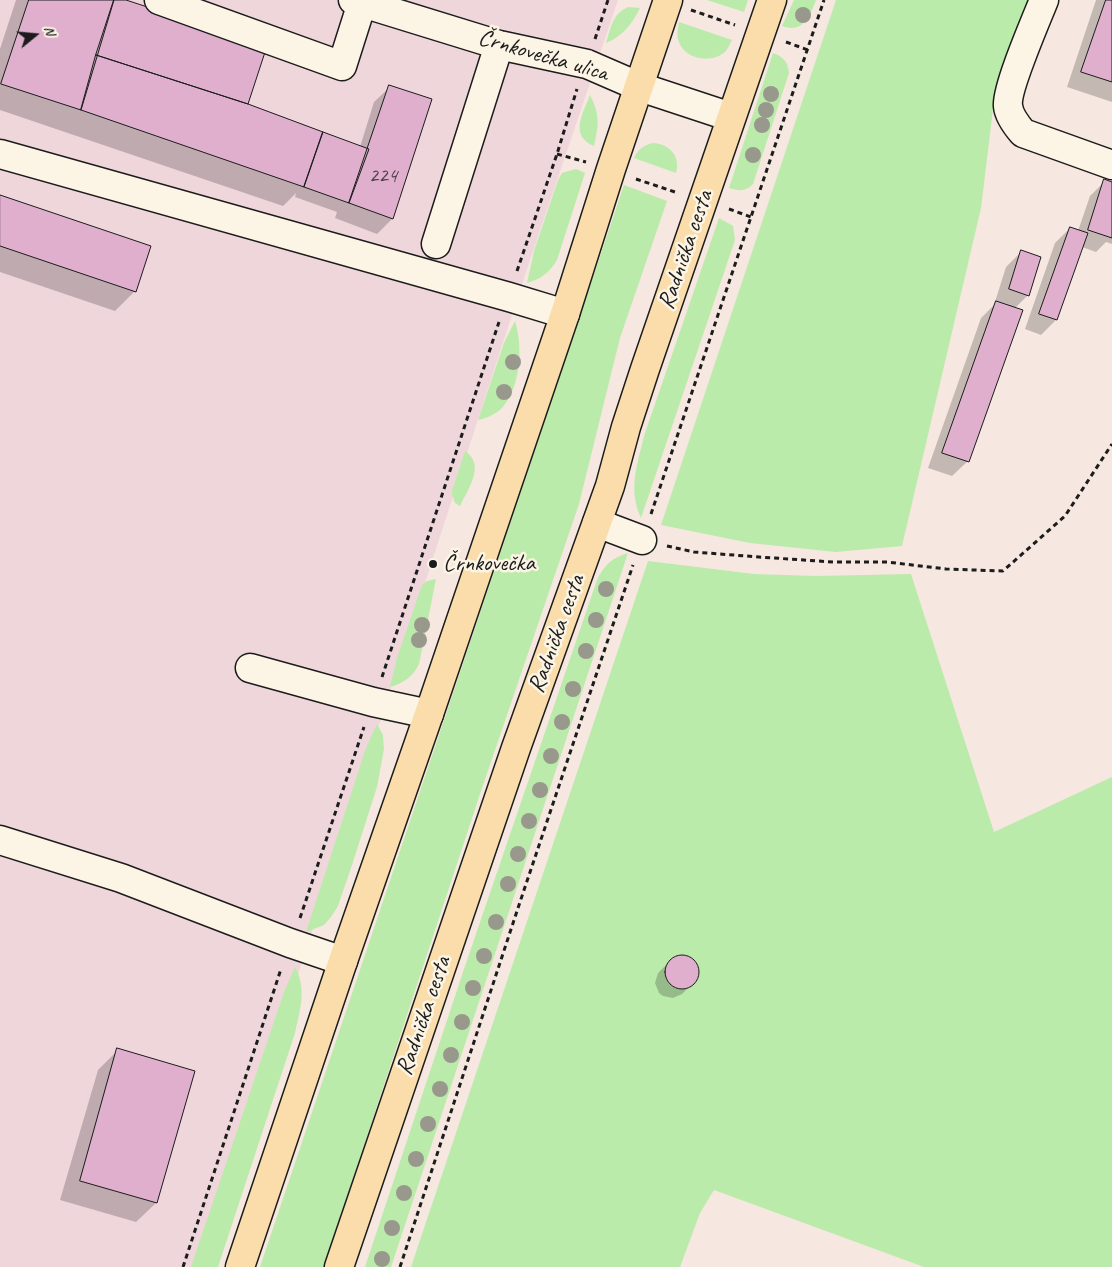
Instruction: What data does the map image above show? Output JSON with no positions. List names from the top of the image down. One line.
{"streets":{"main road":["Radnička cesta"],"street":["Črnkovečka ulica"]},"crossings":[["Črnkovečka ulica","Radnička cesta"]],"places":["Črnkovečka"],"house_numbers":["224"],"north":"right"}
